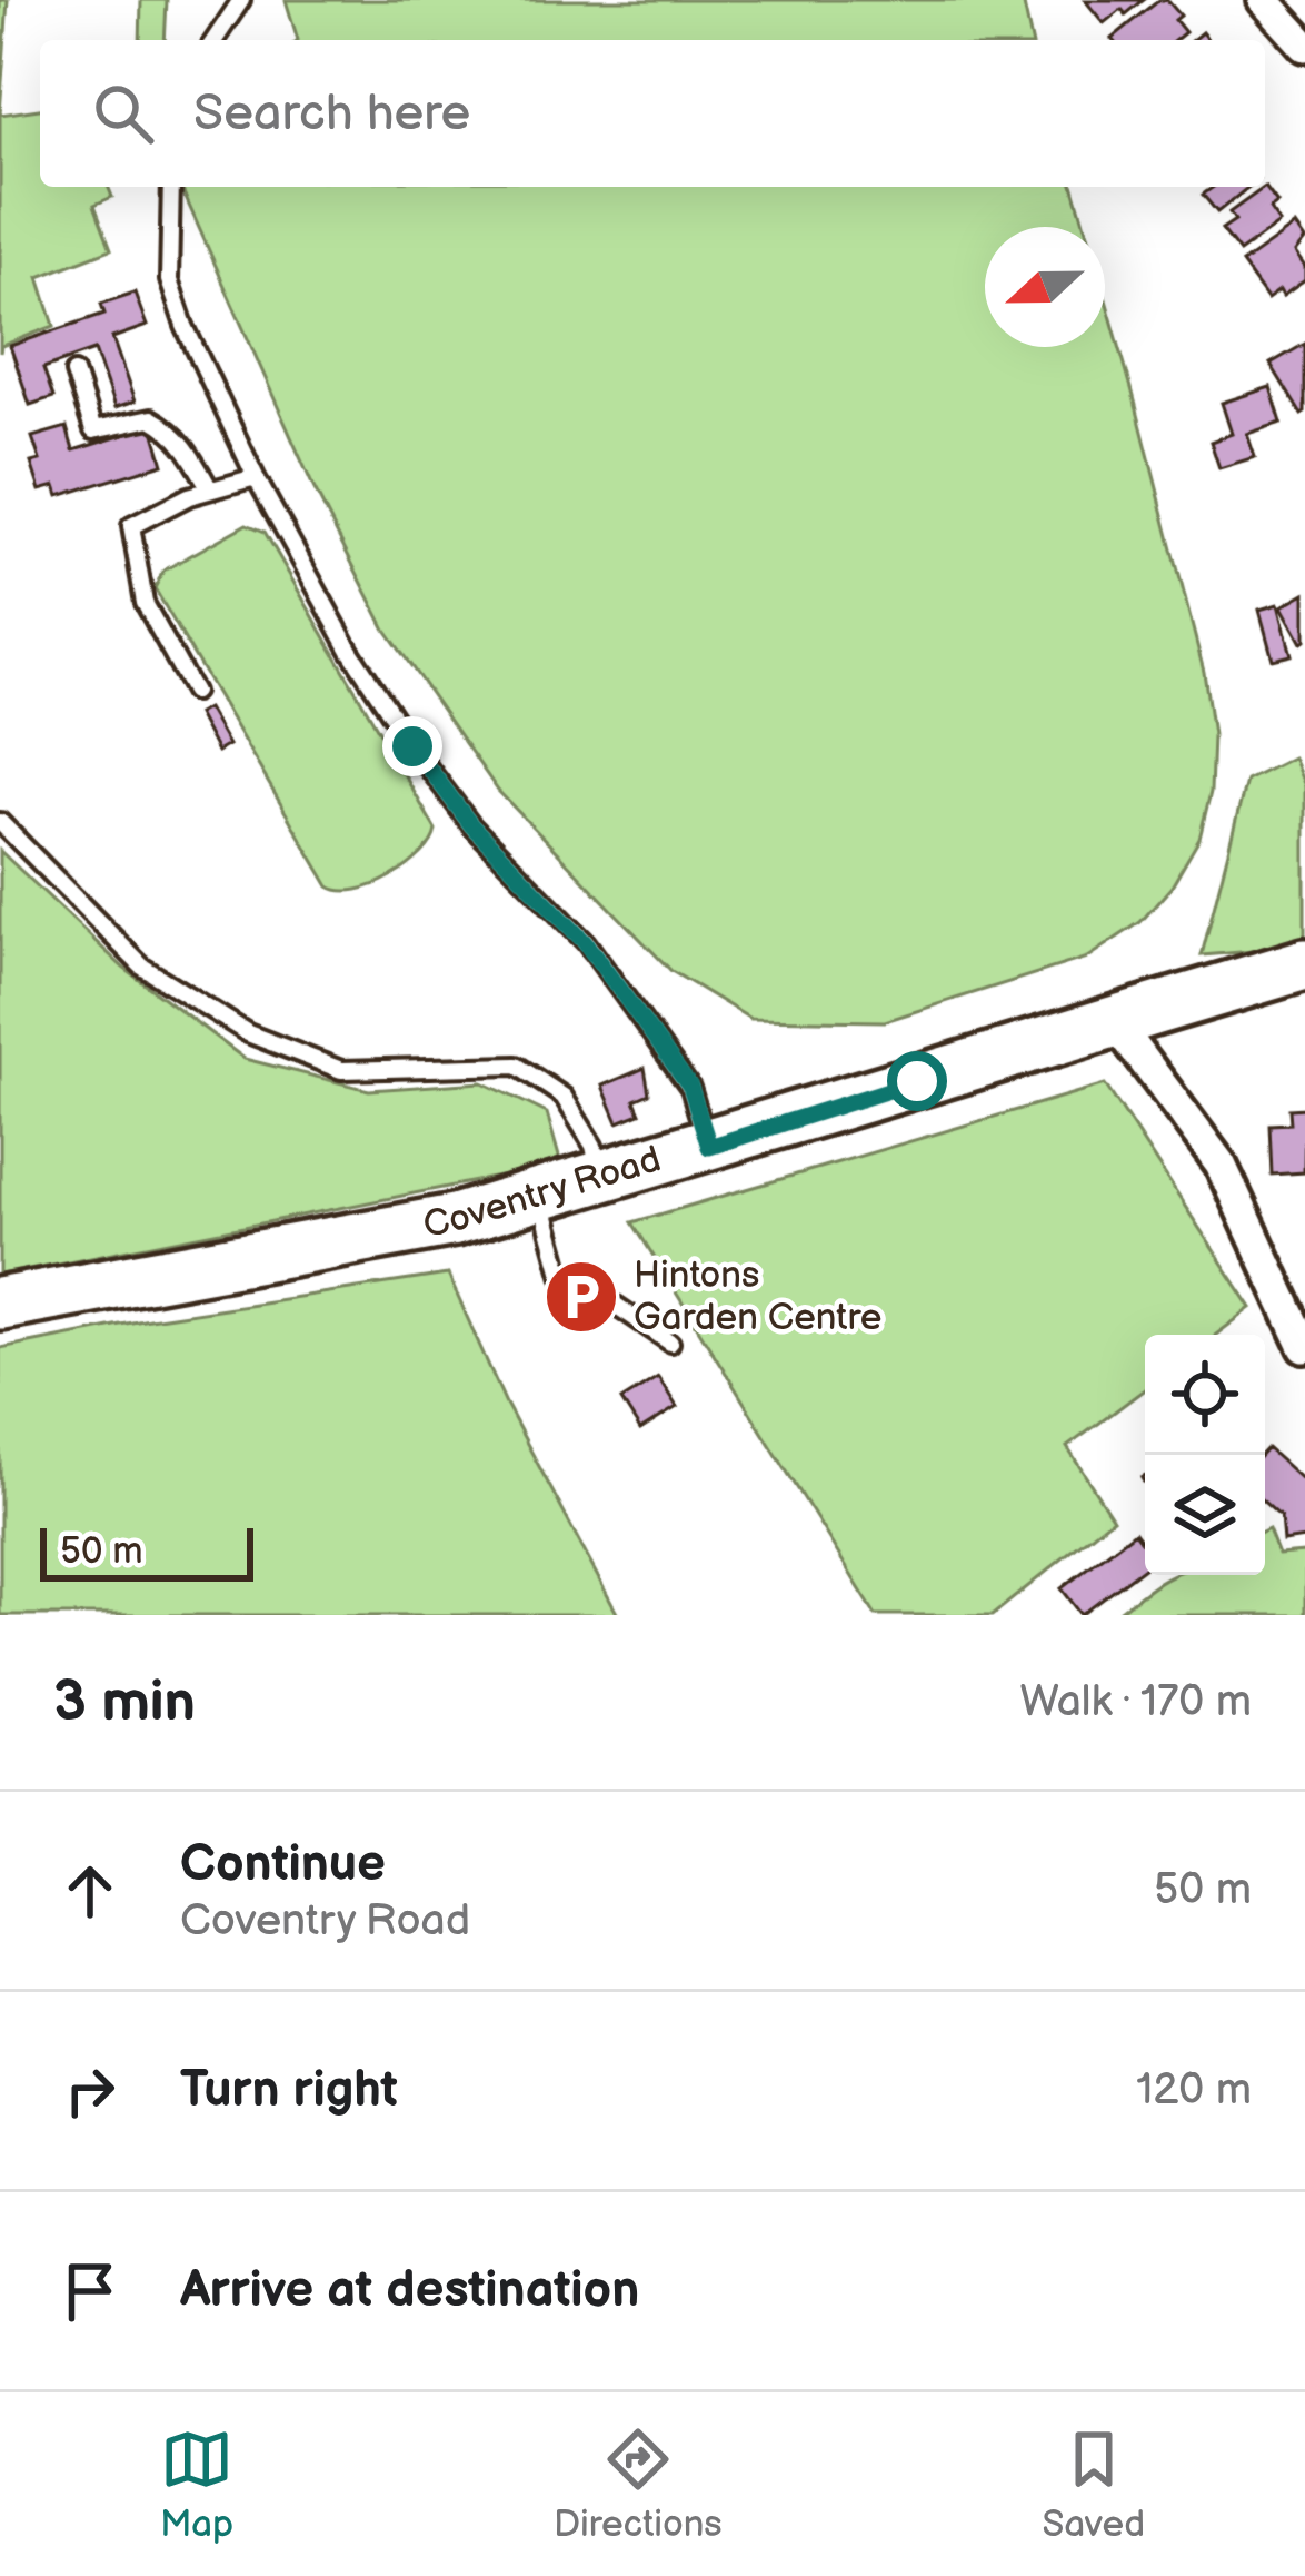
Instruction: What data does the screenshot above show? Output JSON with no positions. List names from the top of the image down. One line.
{"streets":{"main road":["Coventry Road"]},"places":{"parking":["Hintons Garden Centre"]},"scale_bar":"50 m","north":"left","page":{"search":"Search here","scale":"50 m","heading":["3 min","Walk · 170 m"],"list":[["Continue","Coventry Road","50 m"],["Turn right","120 m"],"Arrive at destination"],"nav":["Map","Directions","Saved"]}}
